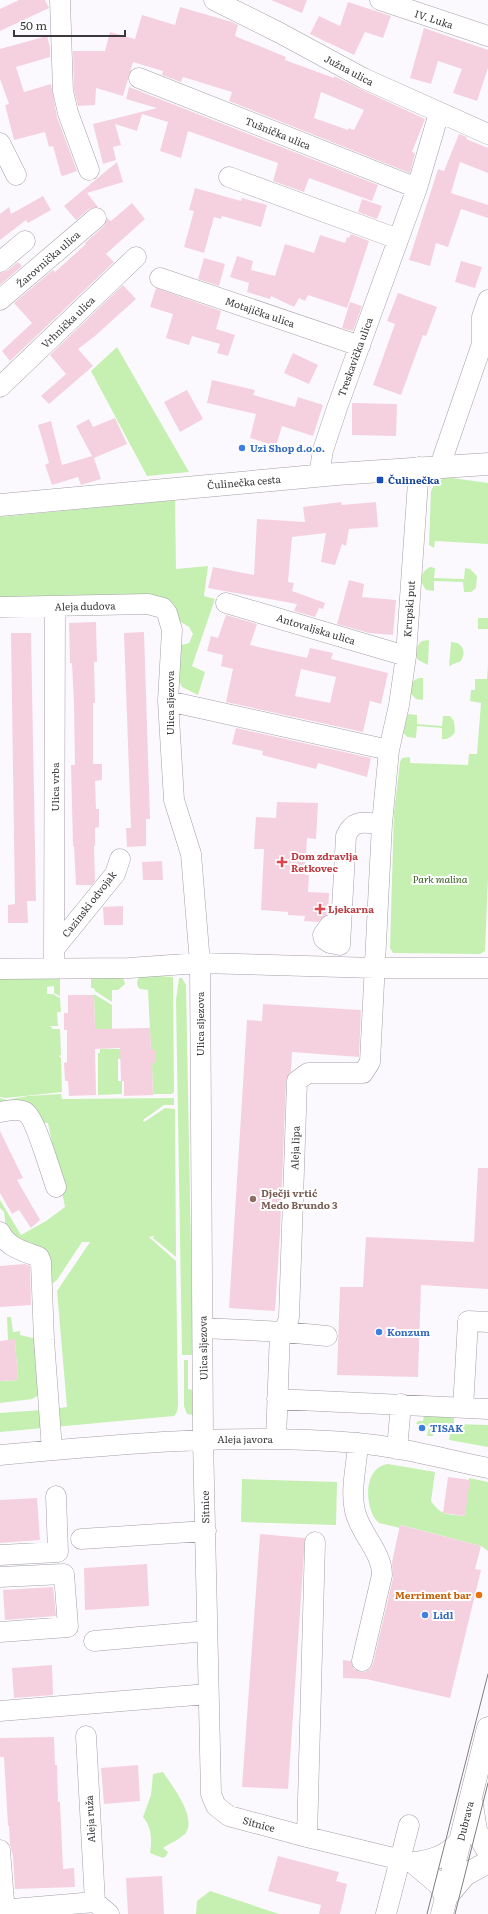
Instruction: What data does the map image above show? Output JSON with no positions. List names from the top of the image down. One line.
{"streets":{"main road":["Čulinečka cesta","Dubrava"],"street":["IV. Luka","Južna ulica","Tušnička ulica","Žarovnička ulica","Motajička ulica","Vrhnička ulica","Treskavička ulica","Aleja dudova","Krupski put","Antovaljska ulica","Ulica sljezova","Ulica vrba","Cazinski odvojak","Aleja lipa","Aleja javora","Sitnice","Aleja ruža"]},"crossings":[["Južna ulica","Treskavička ulica"],["Tušnička ulica","Treskavička ulica"],["Motajička ulica","Treskavička ulica"],["Treskavička ulica","Čulinečka cesta"],["Čulinečka cesta","Krupski put"],["Aleja dudova","Ulica sljezova"],["Aleja dudova","Ulica vrba"],["Krupski put","Antovaljska ulica"],["Krupski put","Aleja lipa"],["Ulica sljezova","Aleja javora"],["Ulica sljezova","Sitnice"],["Ulica vrba","Cazinski odvojak"],["Aleja javora","Sitnice"]],"parks":["Park malina"],"places":{"other":["Uzi Shop d.o.o.","Dječji vrtić Medo Brundo 3","Konzum","TISAK","Merriment bar","Lidl"],"transit":["Čulinečka"],"health":["Dom zdravlja Retkovec","Ljekarna"]},"scale_bar":"50 m"}
